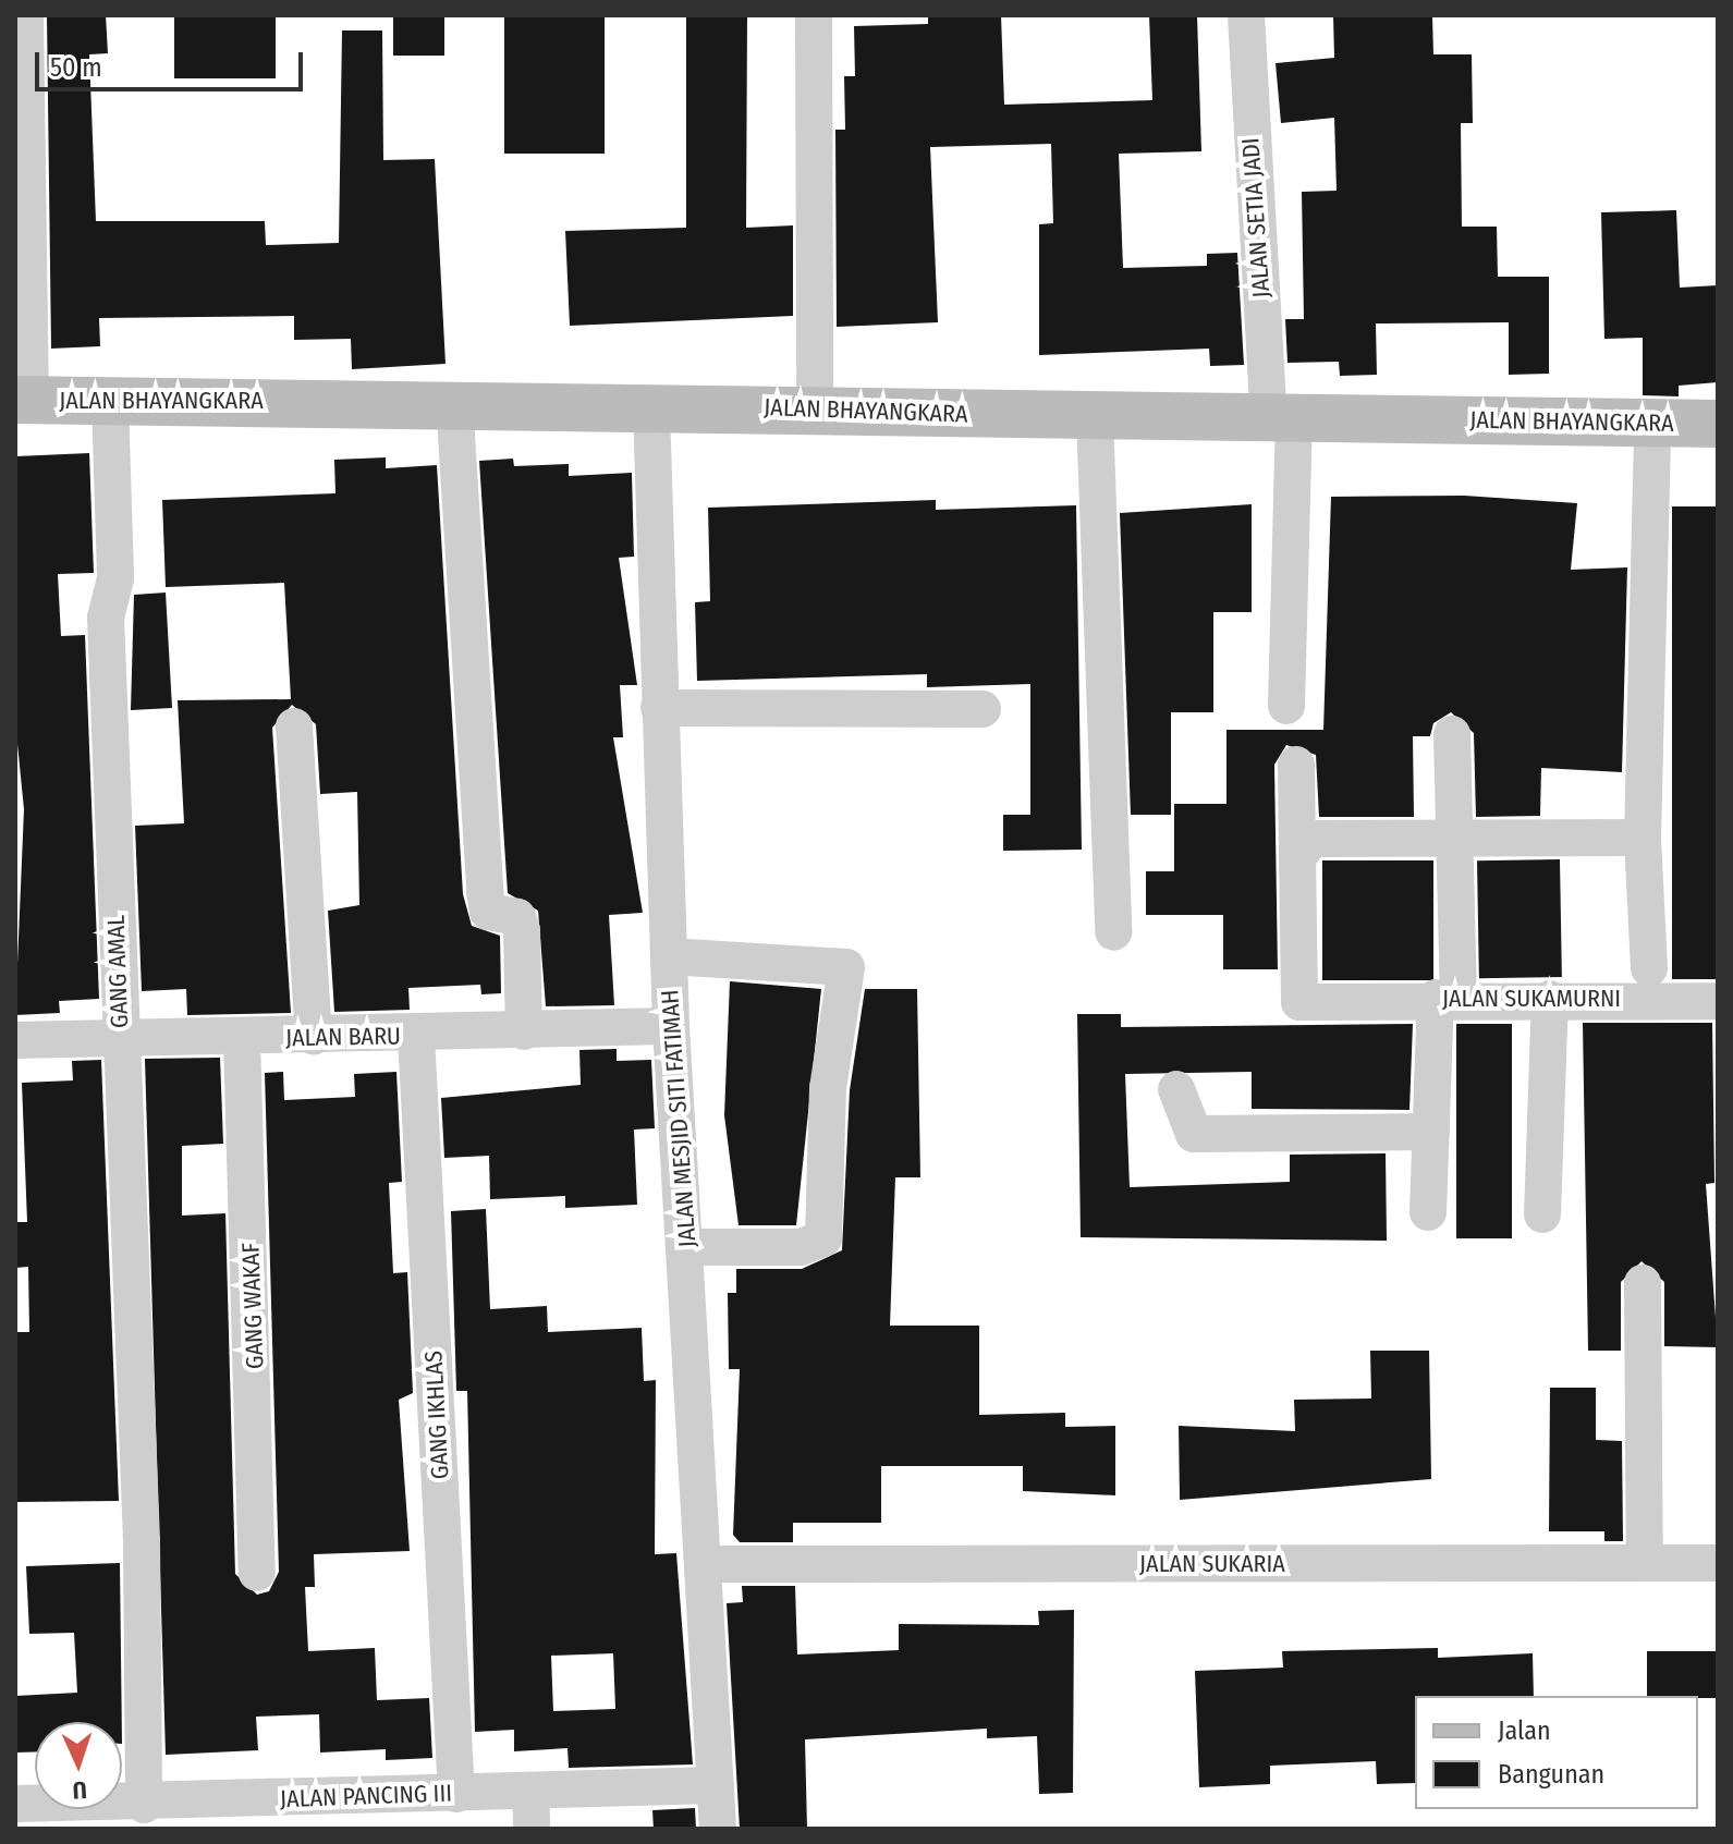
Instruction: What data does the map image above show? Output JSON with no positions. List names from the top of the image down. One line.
{"streets":{"main road":["JALAN BHAYANGKARA"],"street":["JALAN SETIA JADI","GANG AMAL","JALAN SUKAMURNI","JALAN BARU","JALAN MESJID SITI FATIMAH","GANG WAKAF","GANG IKHLAS","JALAN SUKARIA","JALAN PANCING III"]},"crossings":[["JALAN SETIA JADI","JALAN BHAYANGKARA"],["JALAN BHAYANGKARA","GANG AMAL"],["JALAN BHAYANGKARA","JALAN MESJID SITI FATIMAH"],["GANG AMAL","JALAN BARU"],["GANG AMAL","JALAN PANCING III"],["JALAN BARU","JALAN MESJID SITI FATIMAH"],["JALAN BARU","GANG WAKAF"],["JALAN BARU","GANG IKHLAS"],["JALAN MESJID SITI FATIMAH","JALAN SUKARIA"],["JALAN MESJID SITI FATIMAH","JALAN PANCING III"],["GANG IKHLAS","JALAN PANCING III"]],"legend":["Jalan","Bangunan"],"scale_bar":"50 m","north":"bottom"}
